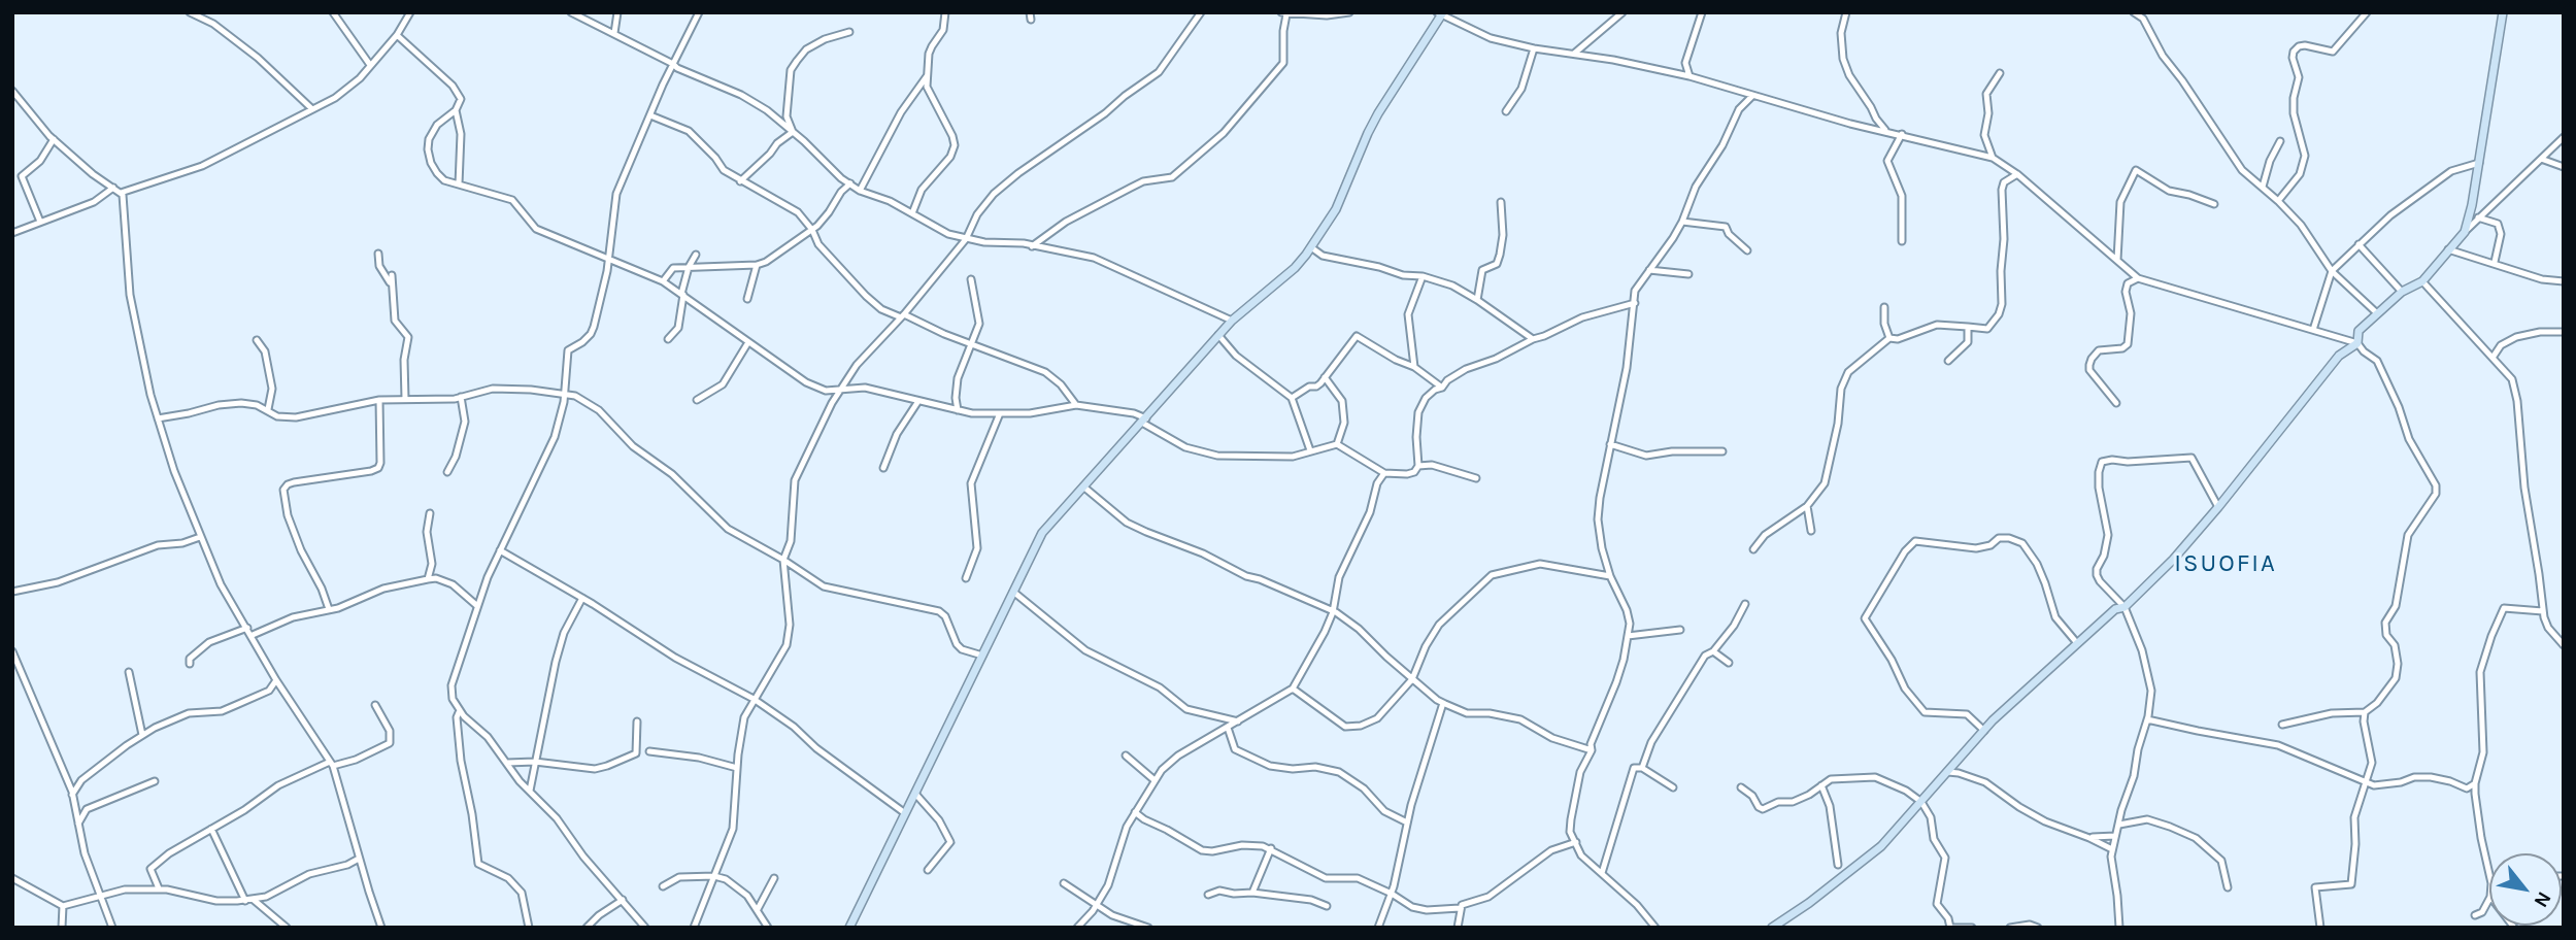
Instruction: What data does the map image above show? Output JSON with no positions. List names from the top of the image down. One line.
{"districts":["ISUOFIA"],"north":"bottom right"}
